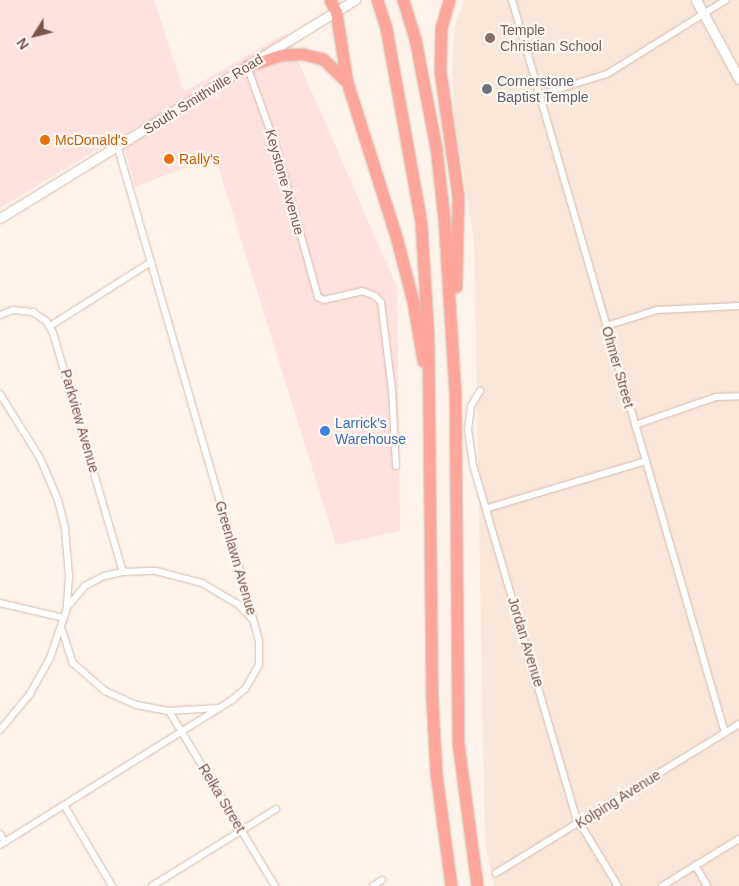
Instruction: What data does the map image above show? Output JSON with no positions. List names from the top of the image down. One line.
{"streets":{"main road":["South Smithville Road"],"street":["Keystone Avenue","Ohmer Street","Parkview Avenue","Greenlawn Avenue","Jordan Avenue","Relka Street","Kolping Avenue"]},"crossings":[["South Smithville Road","Keystone Avenue"],["South Smithville Road","Greenlawn Avenue"],["Ohmer Street","Kolping Avenue"],["Parkview Avenue","Greenlawn Avenue"],["Parkview Avenue","Relka Street"],["Greenlawn Avenue","Relka Street"],["Jordan Avenue","Kolping Avenue"]],"places":["Temple Christian School","Cornerstone Baptist Temple","McDonald's","Rally's","Larrick’s Warehouse"],"north":"bottom left"}
